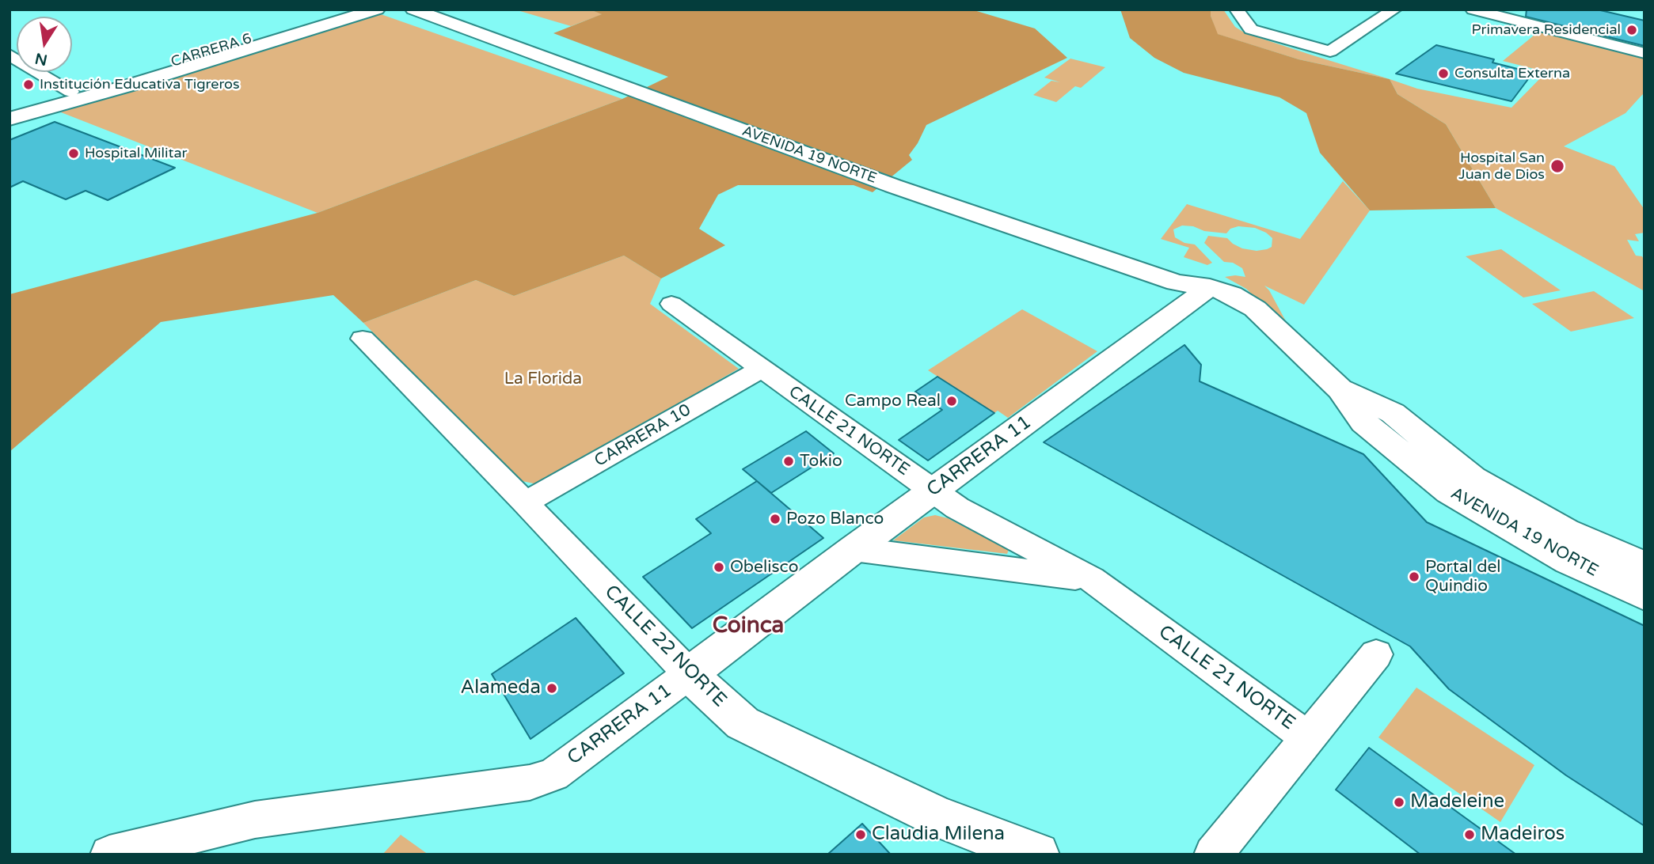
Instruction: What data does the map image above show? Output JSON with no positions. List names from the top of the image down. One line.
{"streets":{"street":["CARRERA 6","AVENIDA 19 NORTE","CALLE 21 NORTE","CARRERA 10","CARRERA 11","CALLE 22 NORTE"]},"crossings":[["AVENIDA 19 NORTE","CARRERA 11"],["CALLE 21 NORTE","CARRERA 10"],["CALLE 21 NORTE","CARRERA 11"],["CARRERA 10","CALLE 22 NORTE"],["CARRERA 11","CALLE 22 NORTE"]],"districts":["Coinca"],"parks":["La Florida"],"places":["Primavera Residencial","Consulta Externa","Institución Educativa Tigreros","Hospital Militar","Hospital San Juan de Dios","Campo Real","Tokio","Pozo Blanco","Obelisco","Portal del Quindio","Alameda","Madeleine","Claudia Milena","Madeiros"],"north":"bottom"}
